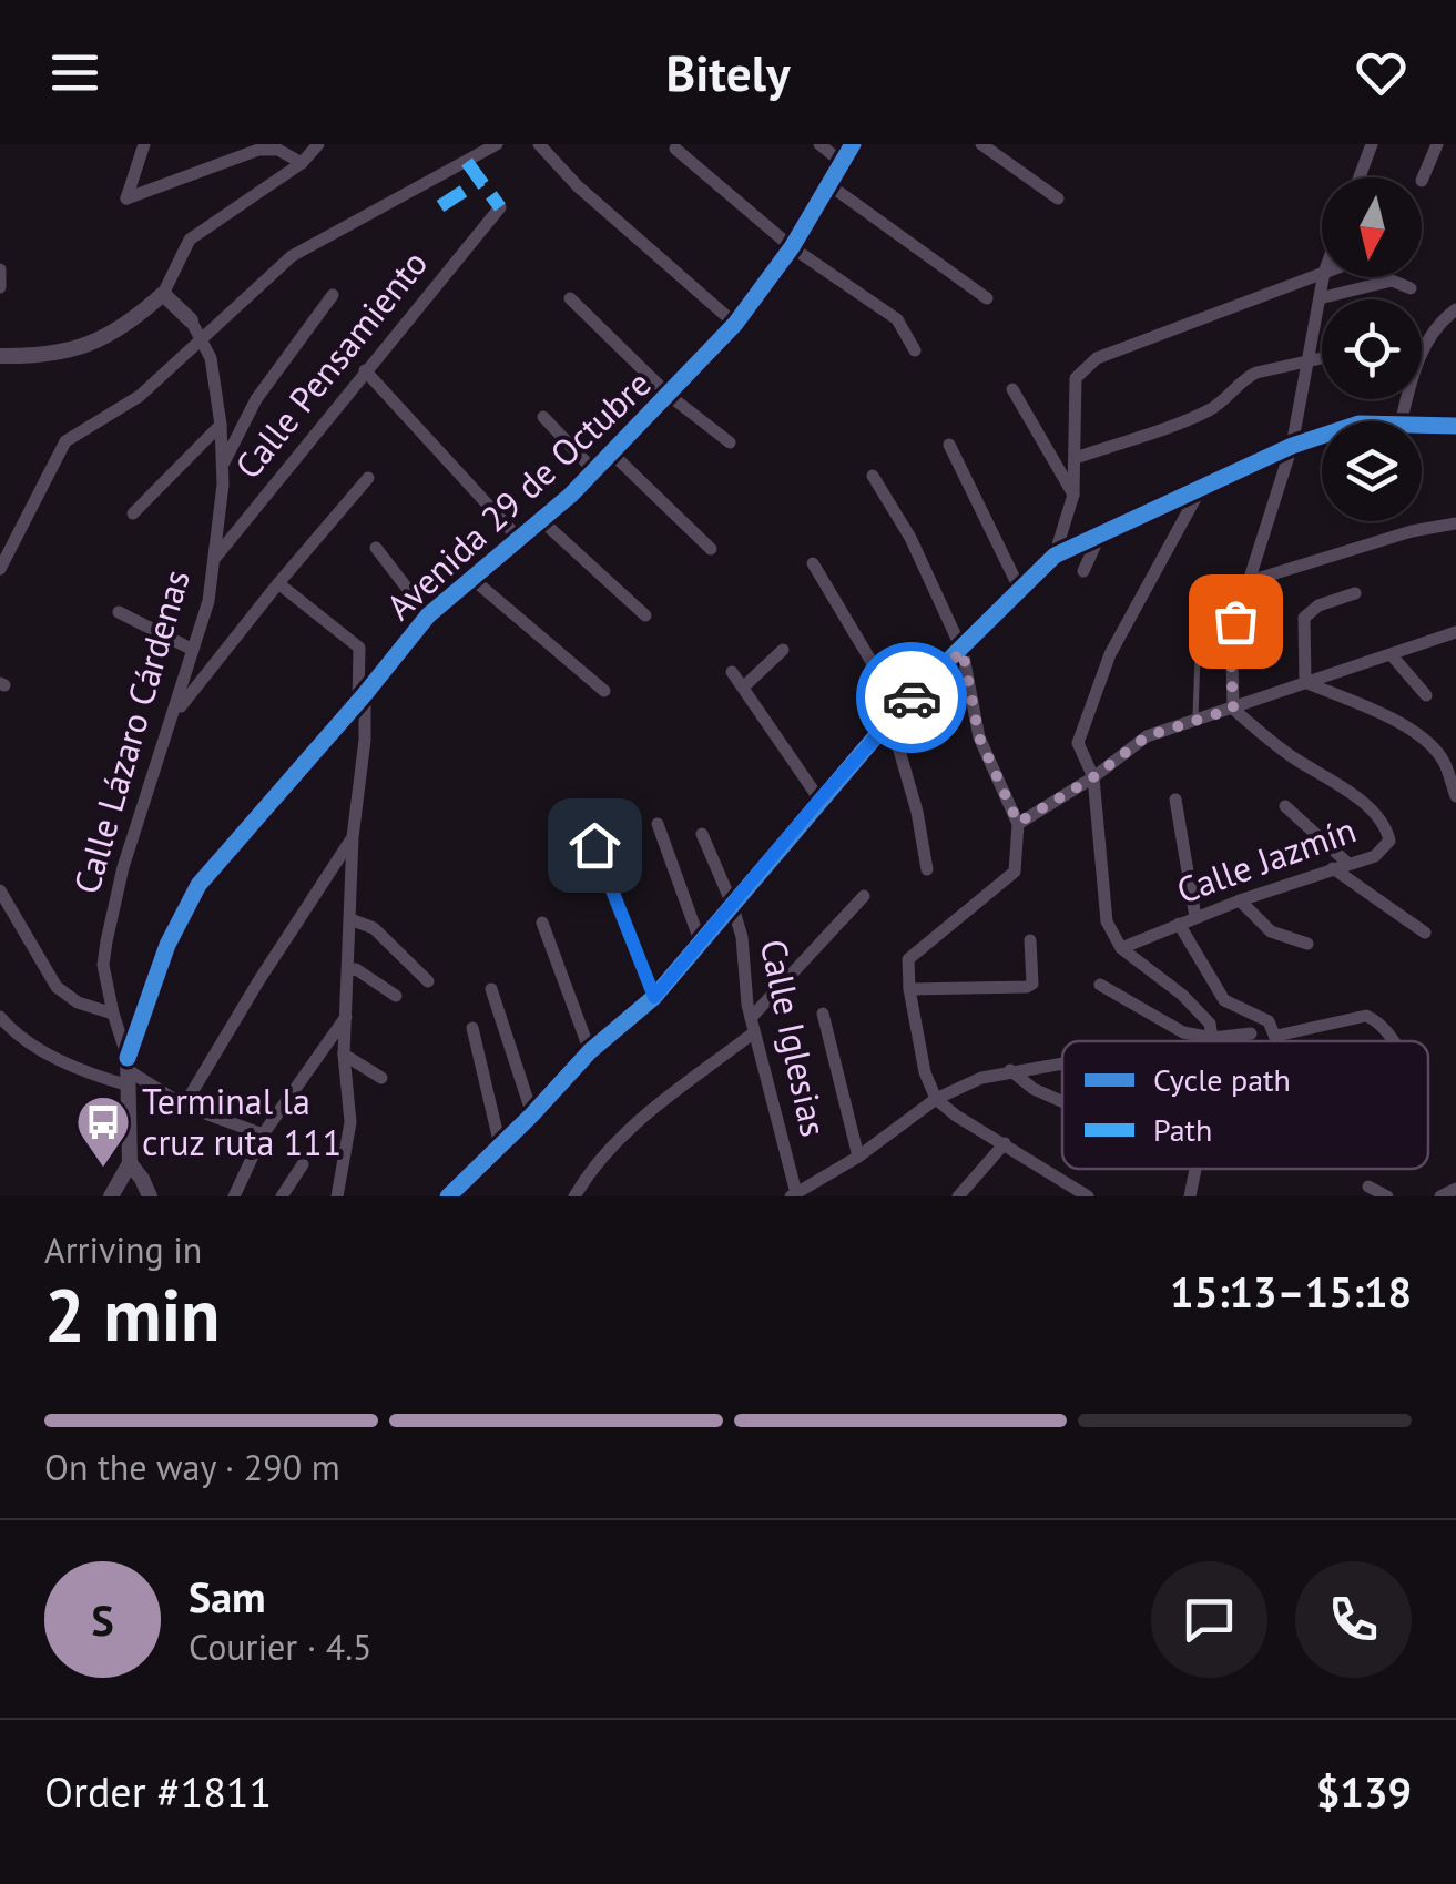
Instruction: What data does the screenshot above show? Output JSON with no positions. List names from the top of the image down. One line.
{"streets":{"street":["Calle Pensamiento","Avenida 29 de Octubre","Calle Lázaro Cárdenas","Calle Jazmín","Calle Iglesias"]},"crossings":[["Calle Pensamiento","Calle Lázaro Cárdenas"],["Avenida 29 de Octubre","Calle Lázaro Cárdenas"]],"places":{"bus stop":["Terminal la cruz ruta 111"]},"legend":["Cycle path","Path"],"north":"bottom","page":{"header":"Bitely","heading":["2 min","Arriving in","15:13–15:18"],"panel":["Sam","Courier · 4.5","Order #1811","$139"],"bar":"On the way · 290 m","round":"S"}}
